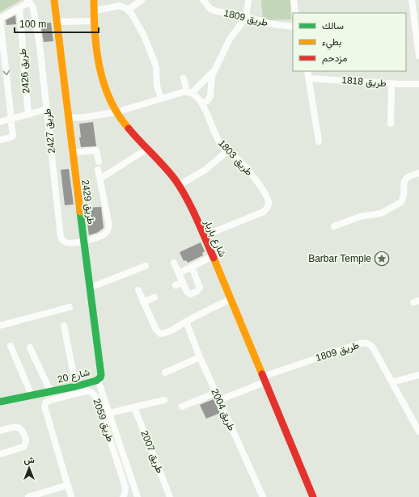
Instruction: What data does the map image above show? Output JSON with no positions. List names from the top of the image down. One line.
{"streets":{"street":["طريق 1809","طريق 2426","طريق 1818","طريق 2427","طريق 1803","طريق 2429","شارع باربار","شارع 20","طريق 2004","طريق 2059","طريق 2007"]},"crossings":[["طريق 1809","شارع باربار"],["طريق 1809","طريق 2004"],["طريق 2427","طريق 2429"],["طريق 1803","شارع باربار"],["طريق 2429","شارع 20"]],"places":{"place":["Barbar Temple"]},"legend":["سالك","بطيء","مزدحم"],"scale_bar":"100 m","north":"top"}
